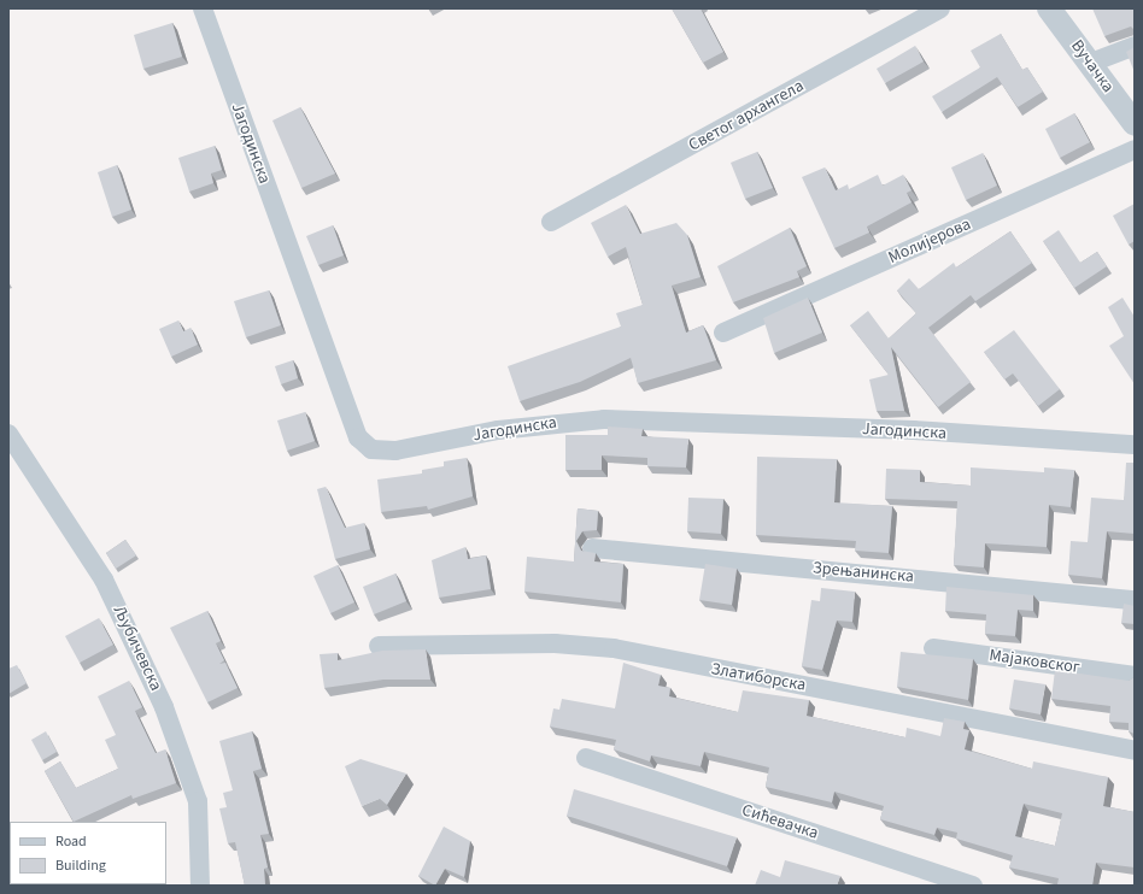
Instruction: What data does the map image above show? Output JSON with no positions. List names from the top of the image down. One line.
{"streets":{"street":["Вучачка","Светог архангела","Јагодинска","Молијерова","Зрењанинска","Љубичевска","Мајаковског","Златиборска","Сићевачка"]},"legend":["Road","Building"]}
